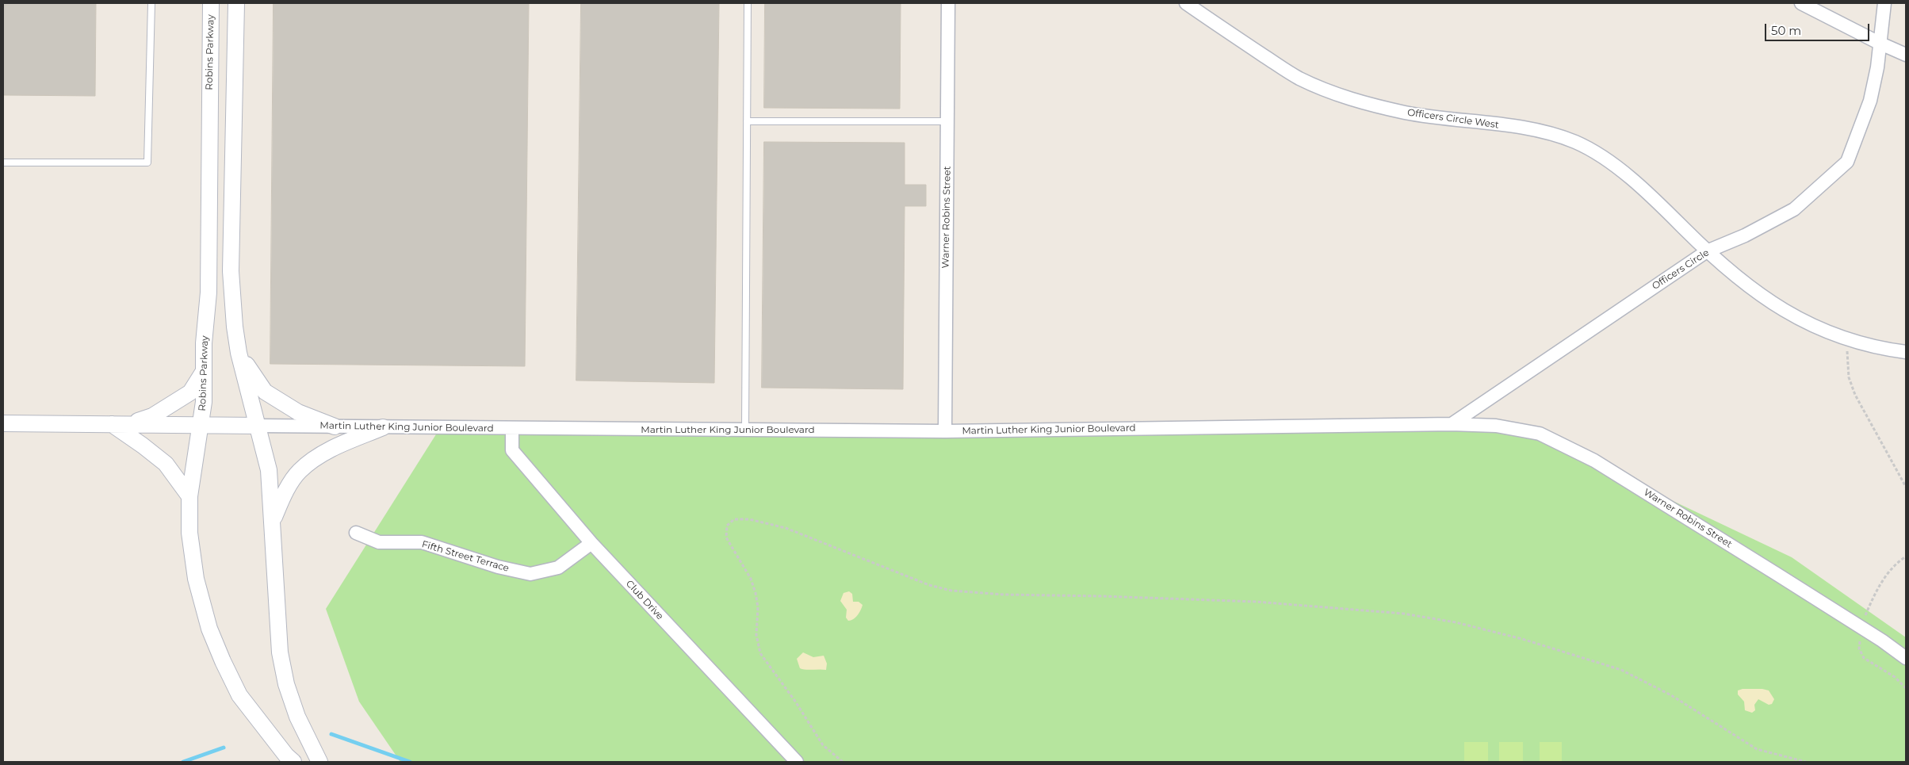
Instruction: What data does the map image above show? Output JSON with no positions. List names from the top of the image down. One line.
{"streets":{"street":["Robins Parkway","Officers Circle West","Warner Robins Street","Officers Circle","Martin Luther King Junior Boulevard","Fifth Street Terrace","Club Drive"]},"crossings":[["Robins Parkway","Martin Luther King Junior Boulevard"],["Officers Circle West","Officers Circle"],["Warner Robins Street","Officers Circle"],["Warner Robins Street","Martin Luther King Junior Boulevard"],["Officers Circle","Martin Luther King Junior Boulevard"],["Martin Luther King Junior Boulevard","Club Drive"],["Fifth Street Terrace","Club Drive"]],"scale_bar":"50 m"}
